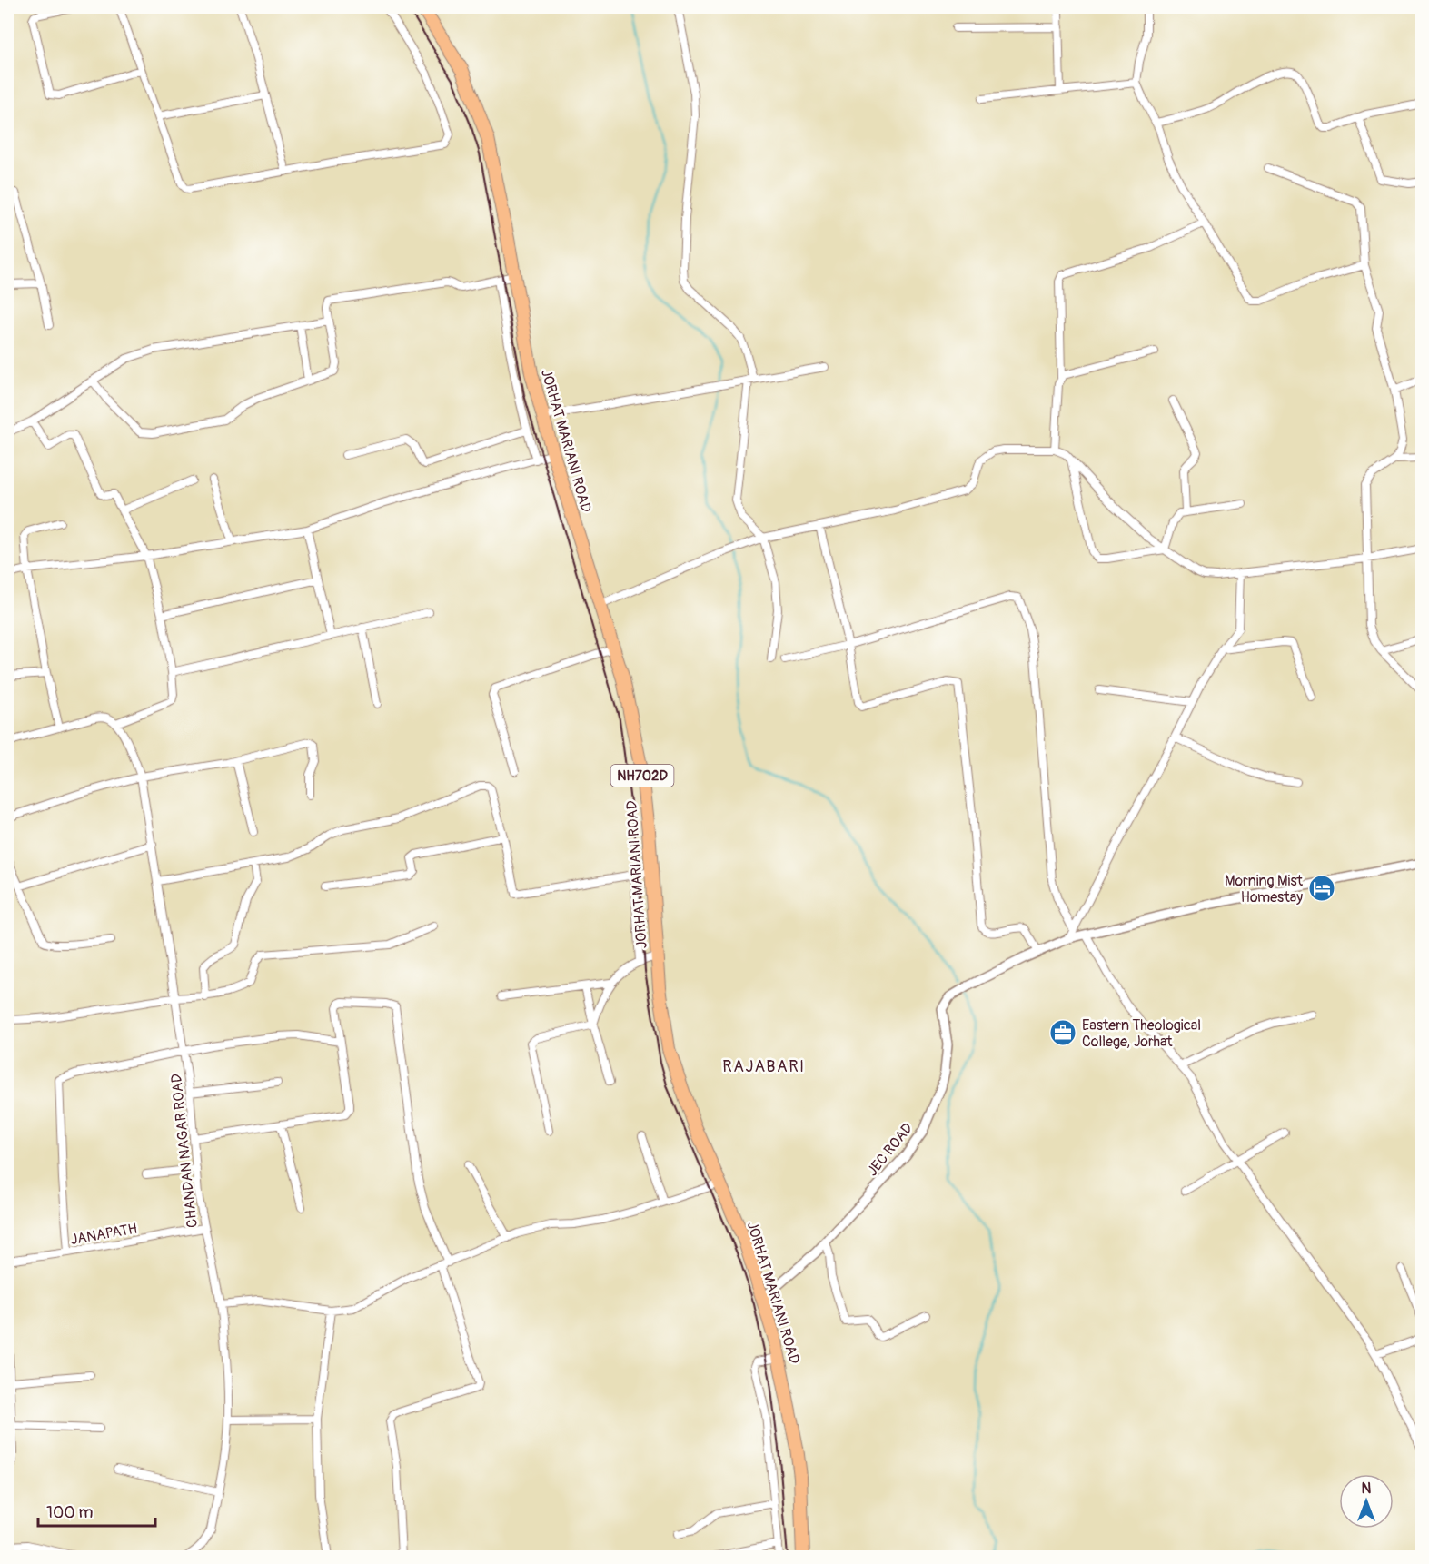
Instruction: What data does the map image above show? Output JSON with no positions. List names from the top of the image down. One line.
{"streets":{"highway":["JORHAT MARIANI ROAD","NH702D"],"street":["JEC ROAD","CHANDAN NAGAR ROAD","JANAPATH"]},"crossings":[["JORHAT MARIANI ROAD","JEC ROAD"],["CHANDAN NAGAR ROAD","JANAPATH"]],"districts":["RAJABARI"],"places":{"hotel":["Morning Mist Homestay"],"office":["Eastern Theological College, Jorhat"]},"scale_bar":"100 m","north":"top"}
